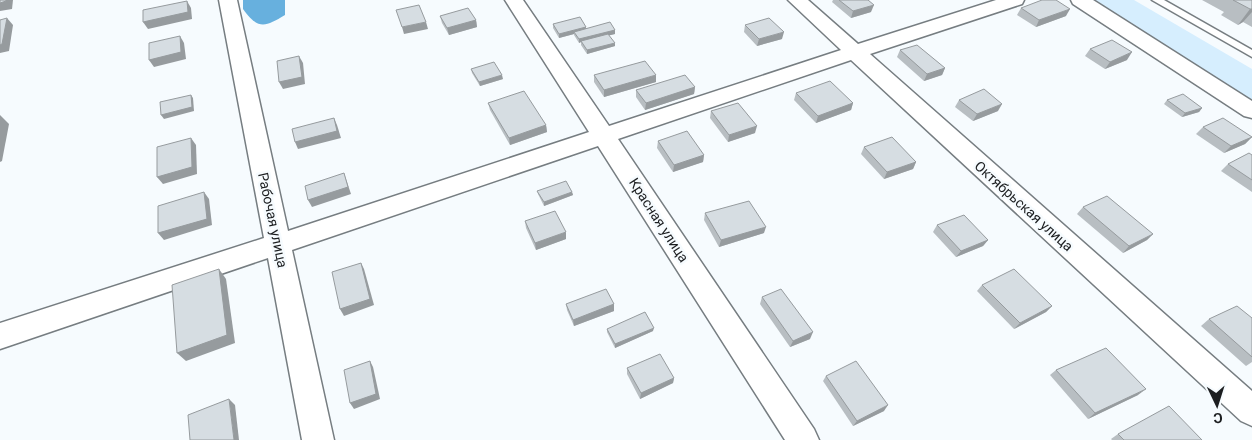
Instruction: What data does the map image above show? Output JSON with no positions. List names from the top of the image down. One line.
{"streets":{"street":["Октябрьская улица","Рабочая улица","Красная улица"]},"north":"bottom"}
